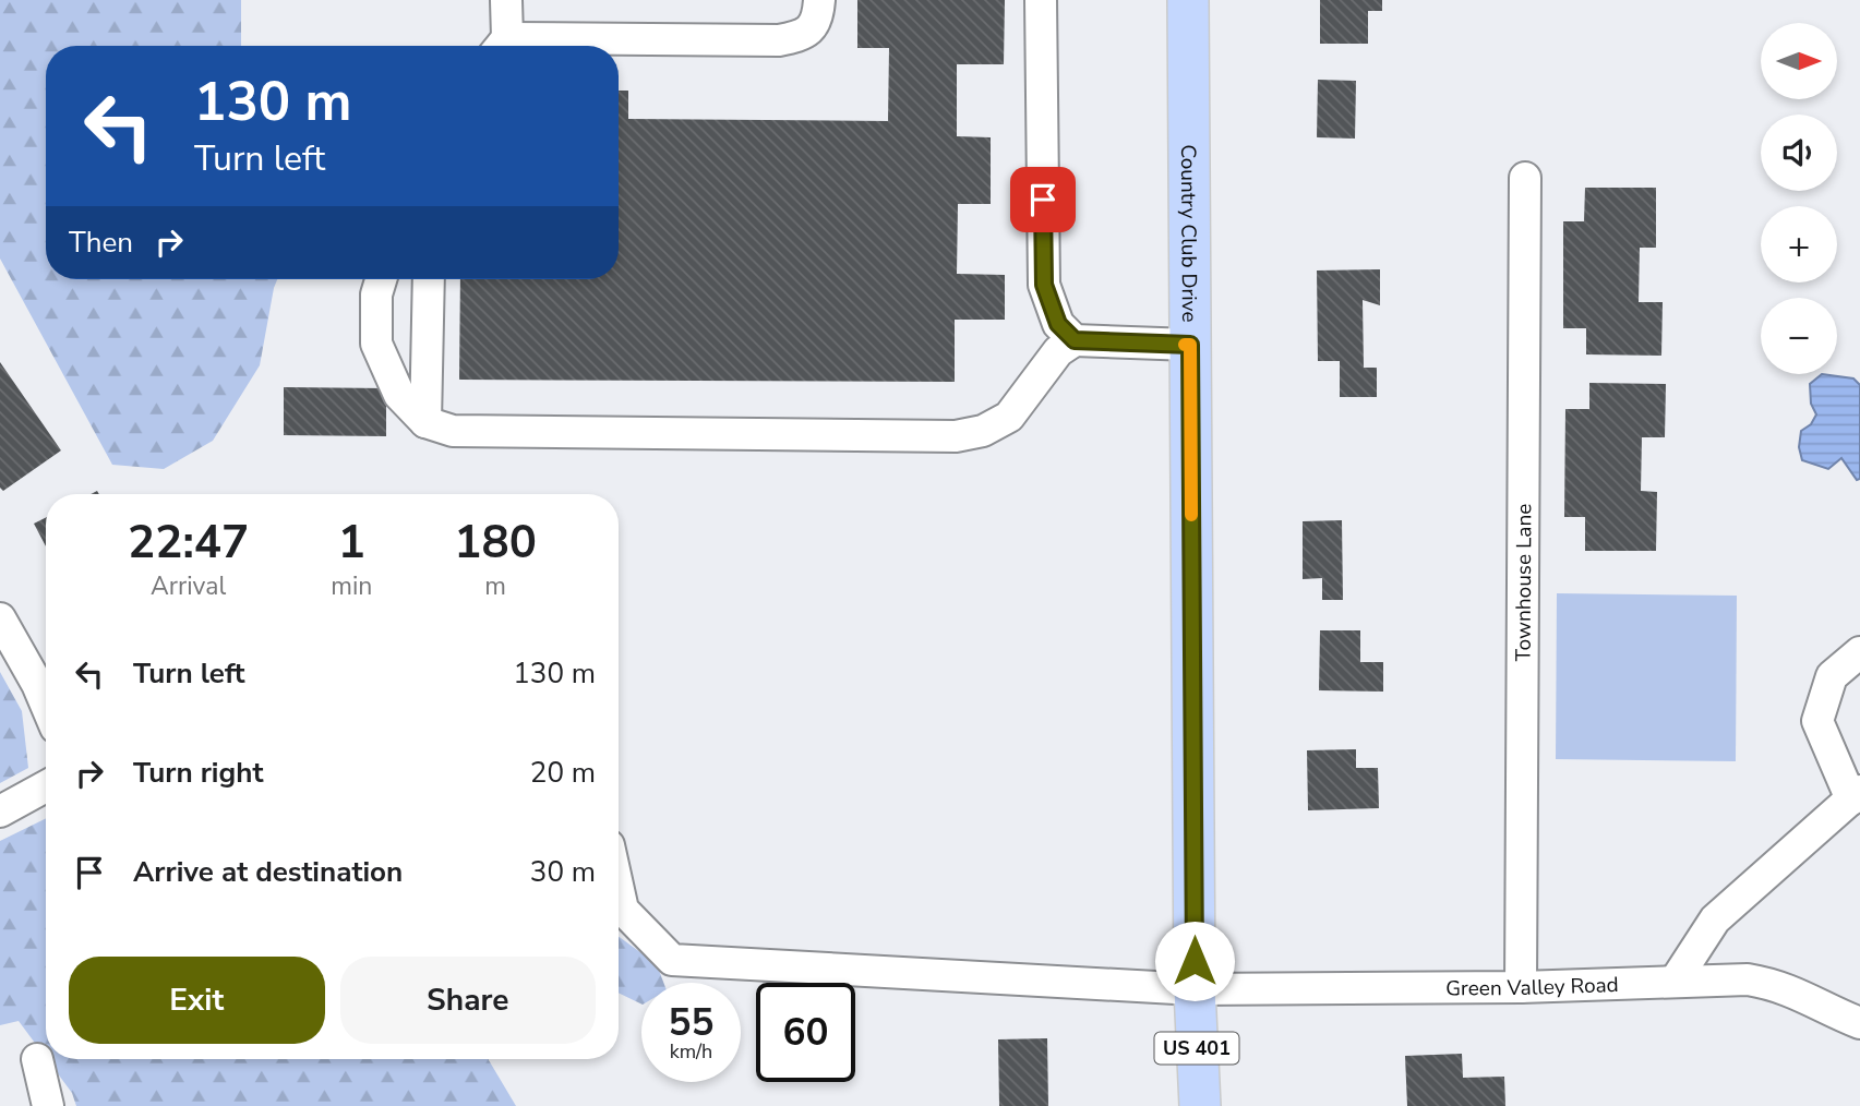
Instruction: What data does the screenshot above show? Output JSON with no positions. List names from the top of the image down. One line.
{"streets":{"main road":["Country Club Drive","US 401"],"street":["Townhouse Lane","Green Valley Road"]},"crossings":[["Country Club Drive","Green Valley Road"],["Townhouse Lane","Green Valley Road"]],"north":"right","page":{"map_buttons":["+","−"],"turn":["130 m","Turn left"],"then":"Then","eta":["22:47","Arrival","1","min","180","m"],"list":[{"name":"Turn left","value":"130 m"},{"name":"Turn right","value":"20 m"},{"name":"Arrive at destination","value":"30 m"}],"buttons":["Exit","Share"],"speed":"55 km/h","limit":"60"}}
